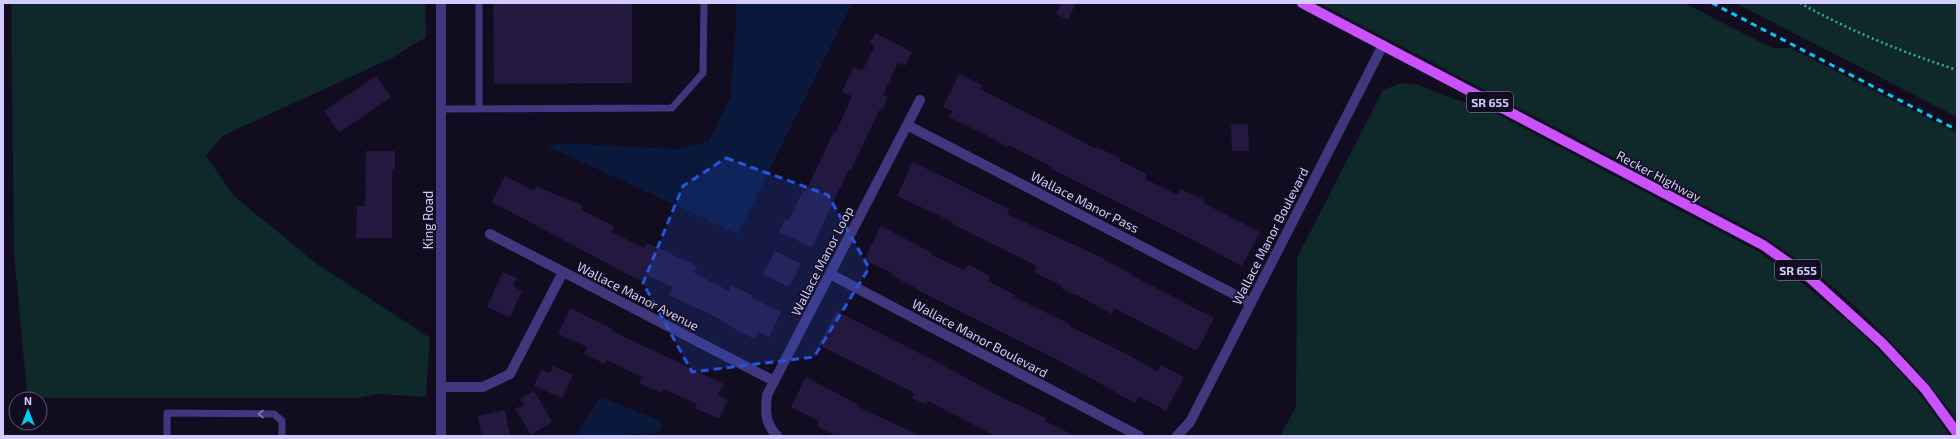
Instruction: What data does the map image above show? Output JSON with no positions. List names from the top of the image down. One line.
{"streets":{"main road":["SR 655","Recker Highway"],"street":["Wallace Manor Pass","King Road","Wallace Manor Boulevard","Wallace Manor Loop","Wallace Manor Avenue"]},"crossings":[["Recker Highway","Wallace Manor Boulevard"],["Wallace Manor Pass","Wallace Manor Boulevard"],["Wallace Manor Pass","Wallace Manor Loop"],["Wallace Manor Boulevard","Wallace Manor Loop"],["Wallace Manor Loop","Wallace Manor Avenue"]],"north":"top"}
